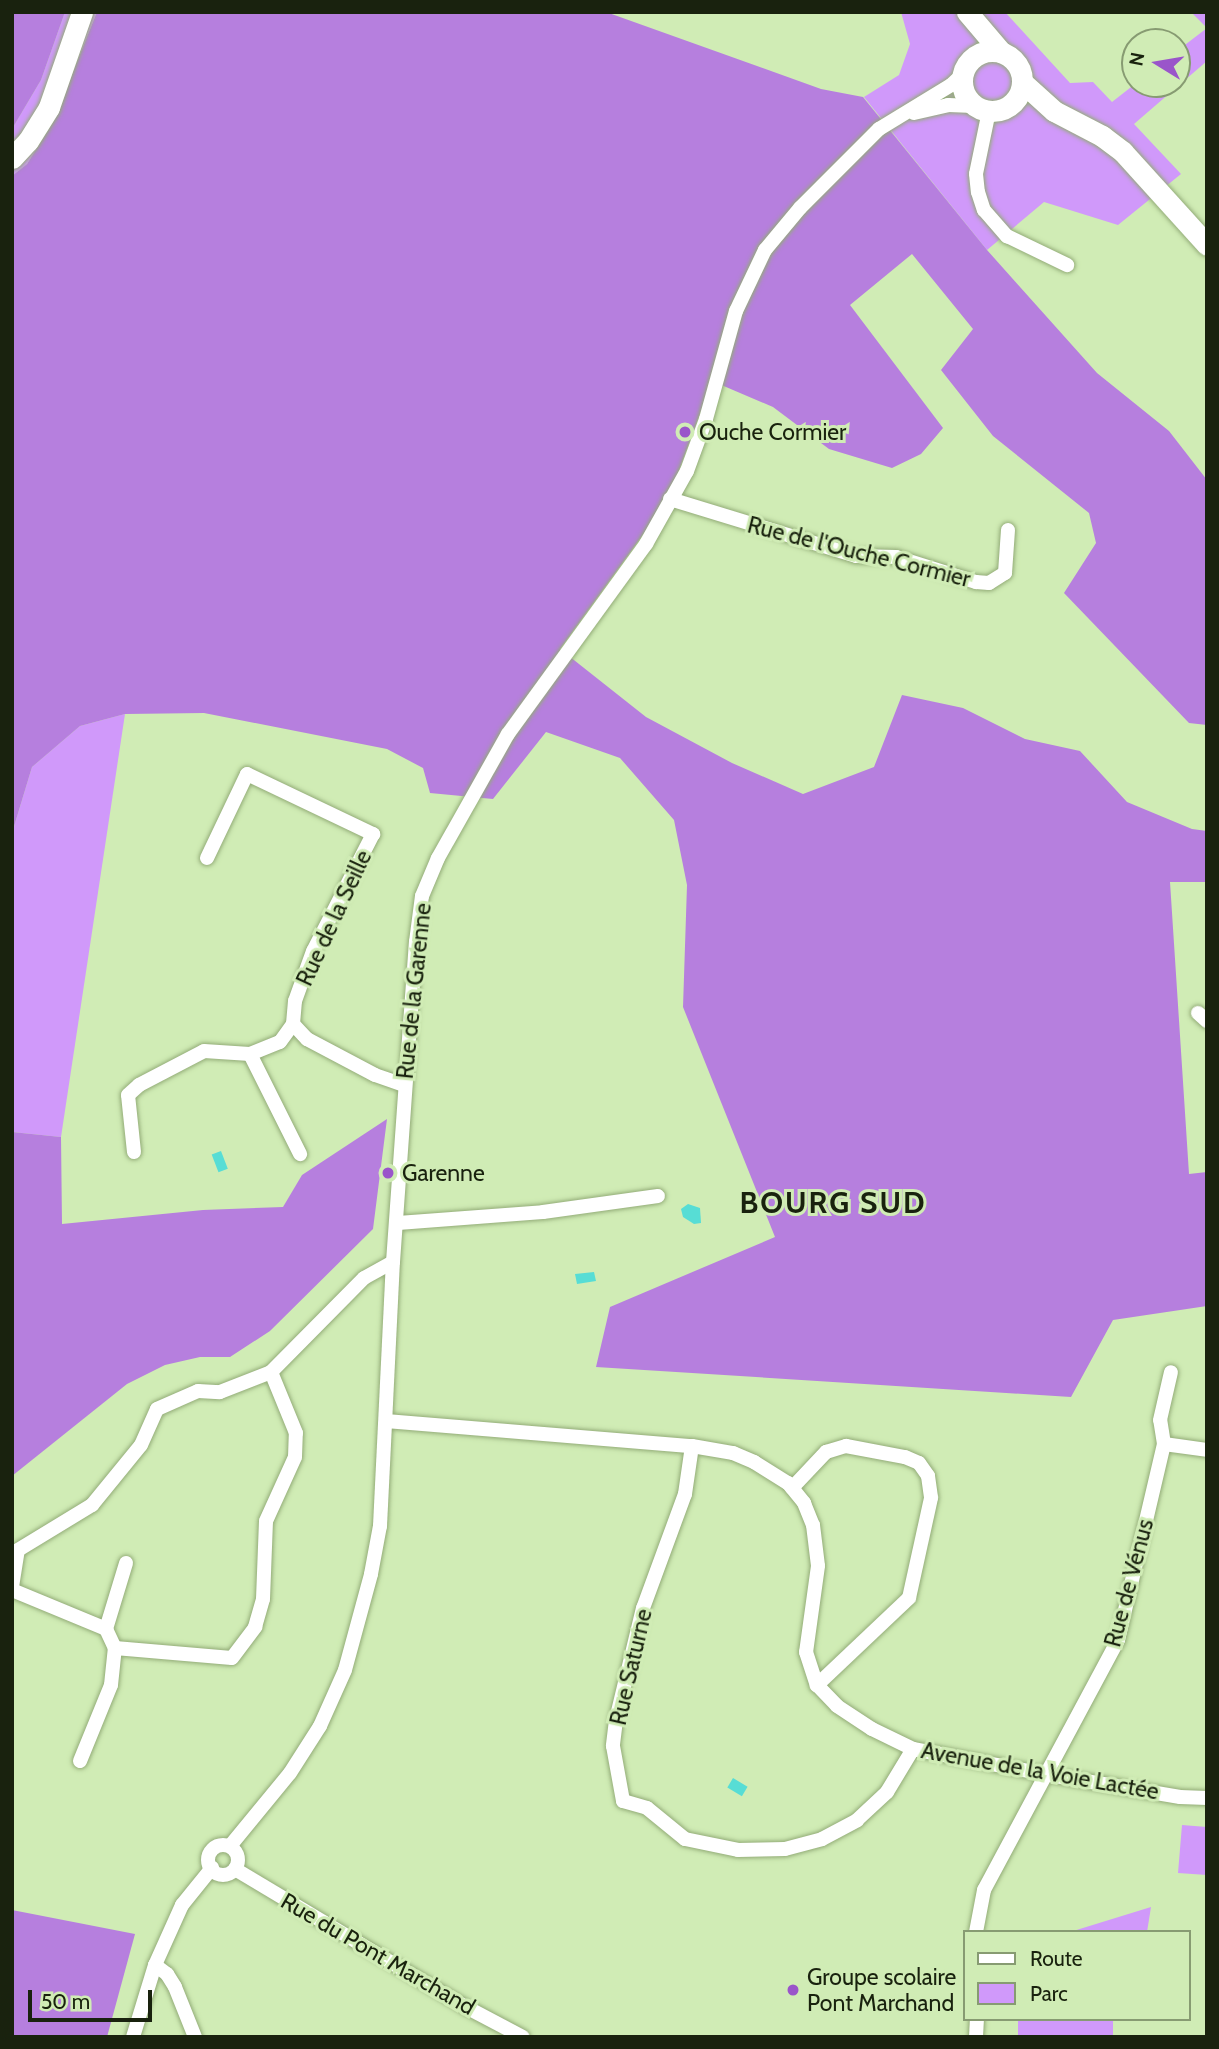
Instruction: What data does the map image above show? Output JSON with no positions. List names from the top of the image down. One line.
{"streets":{"street":["Rue de l'Ouche Cormier","Rue de la Seille","Rue de la Garenne","Rue de Vénus","Rue Saturne","Avenue de la Voie Lactée","Rue du Pont Marchand"]},"crossings":[["Rue de l'Ouche Cormier","Rue de la Garenne"],["Rue de la Garenne","Avenue de la Voie Lactée"],["Rue de la Garenne","Rue du Pont Marchand"],["Rue de Vénus","Avenue de la Voie Lactée"],["Rue Saturne","Avenue de la Voie Lactée"]],"districts":["BOURG SUD"],"places":["Ouche Cormier","Garenne","Groupe scolaire Pont Marchand"],"legend":["Route","Parc"],"scale_bar":"50 m","north":"left"}
